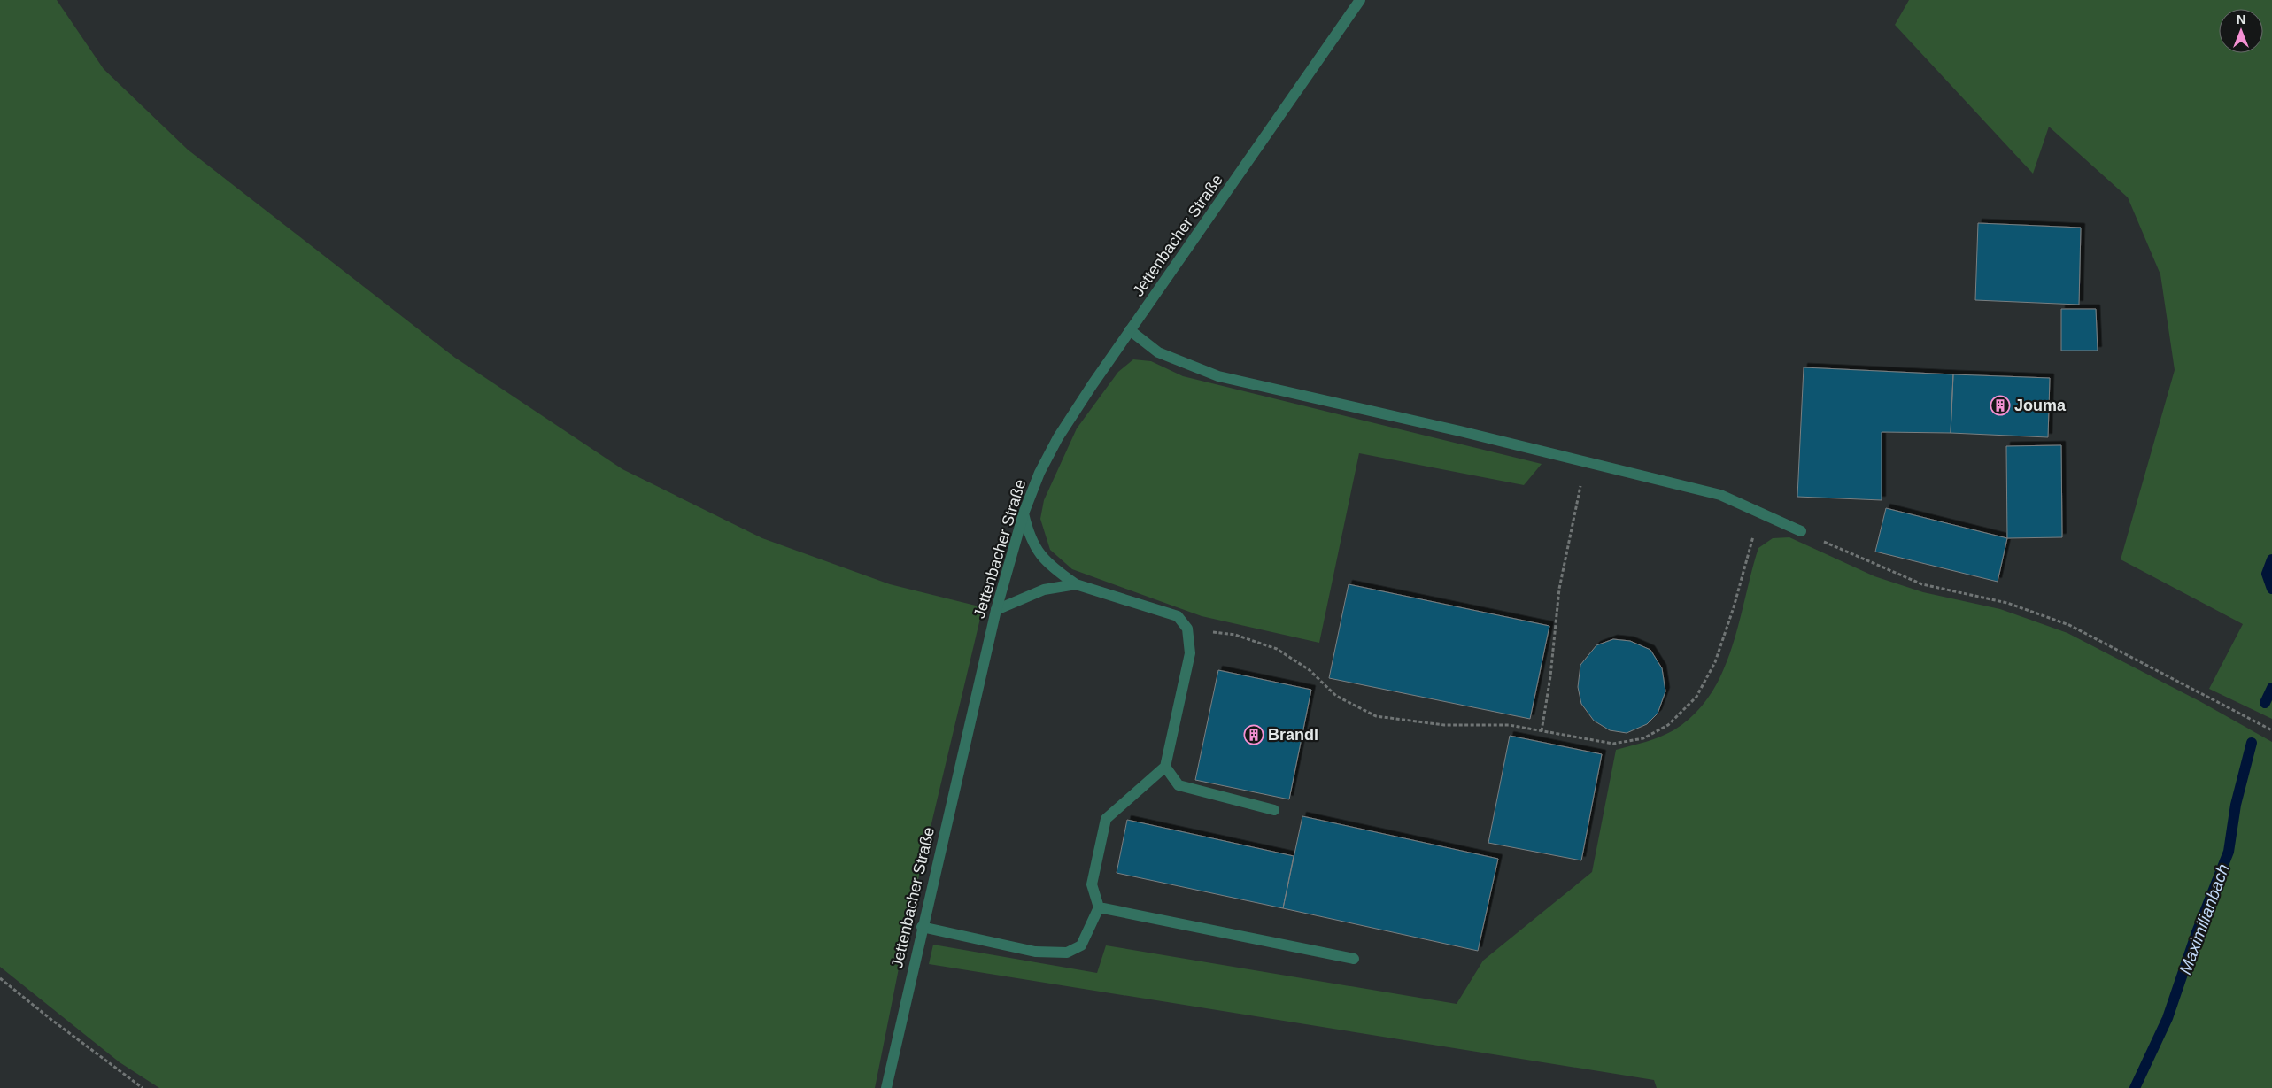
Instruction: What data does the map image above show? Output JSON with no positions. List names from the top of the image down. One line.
{"streets":{"street":["Jettenbacher Straße"]},"water":["Maximilianbach"],"places":{"building":["Jouma","Brandl"]},"north":"top"}
